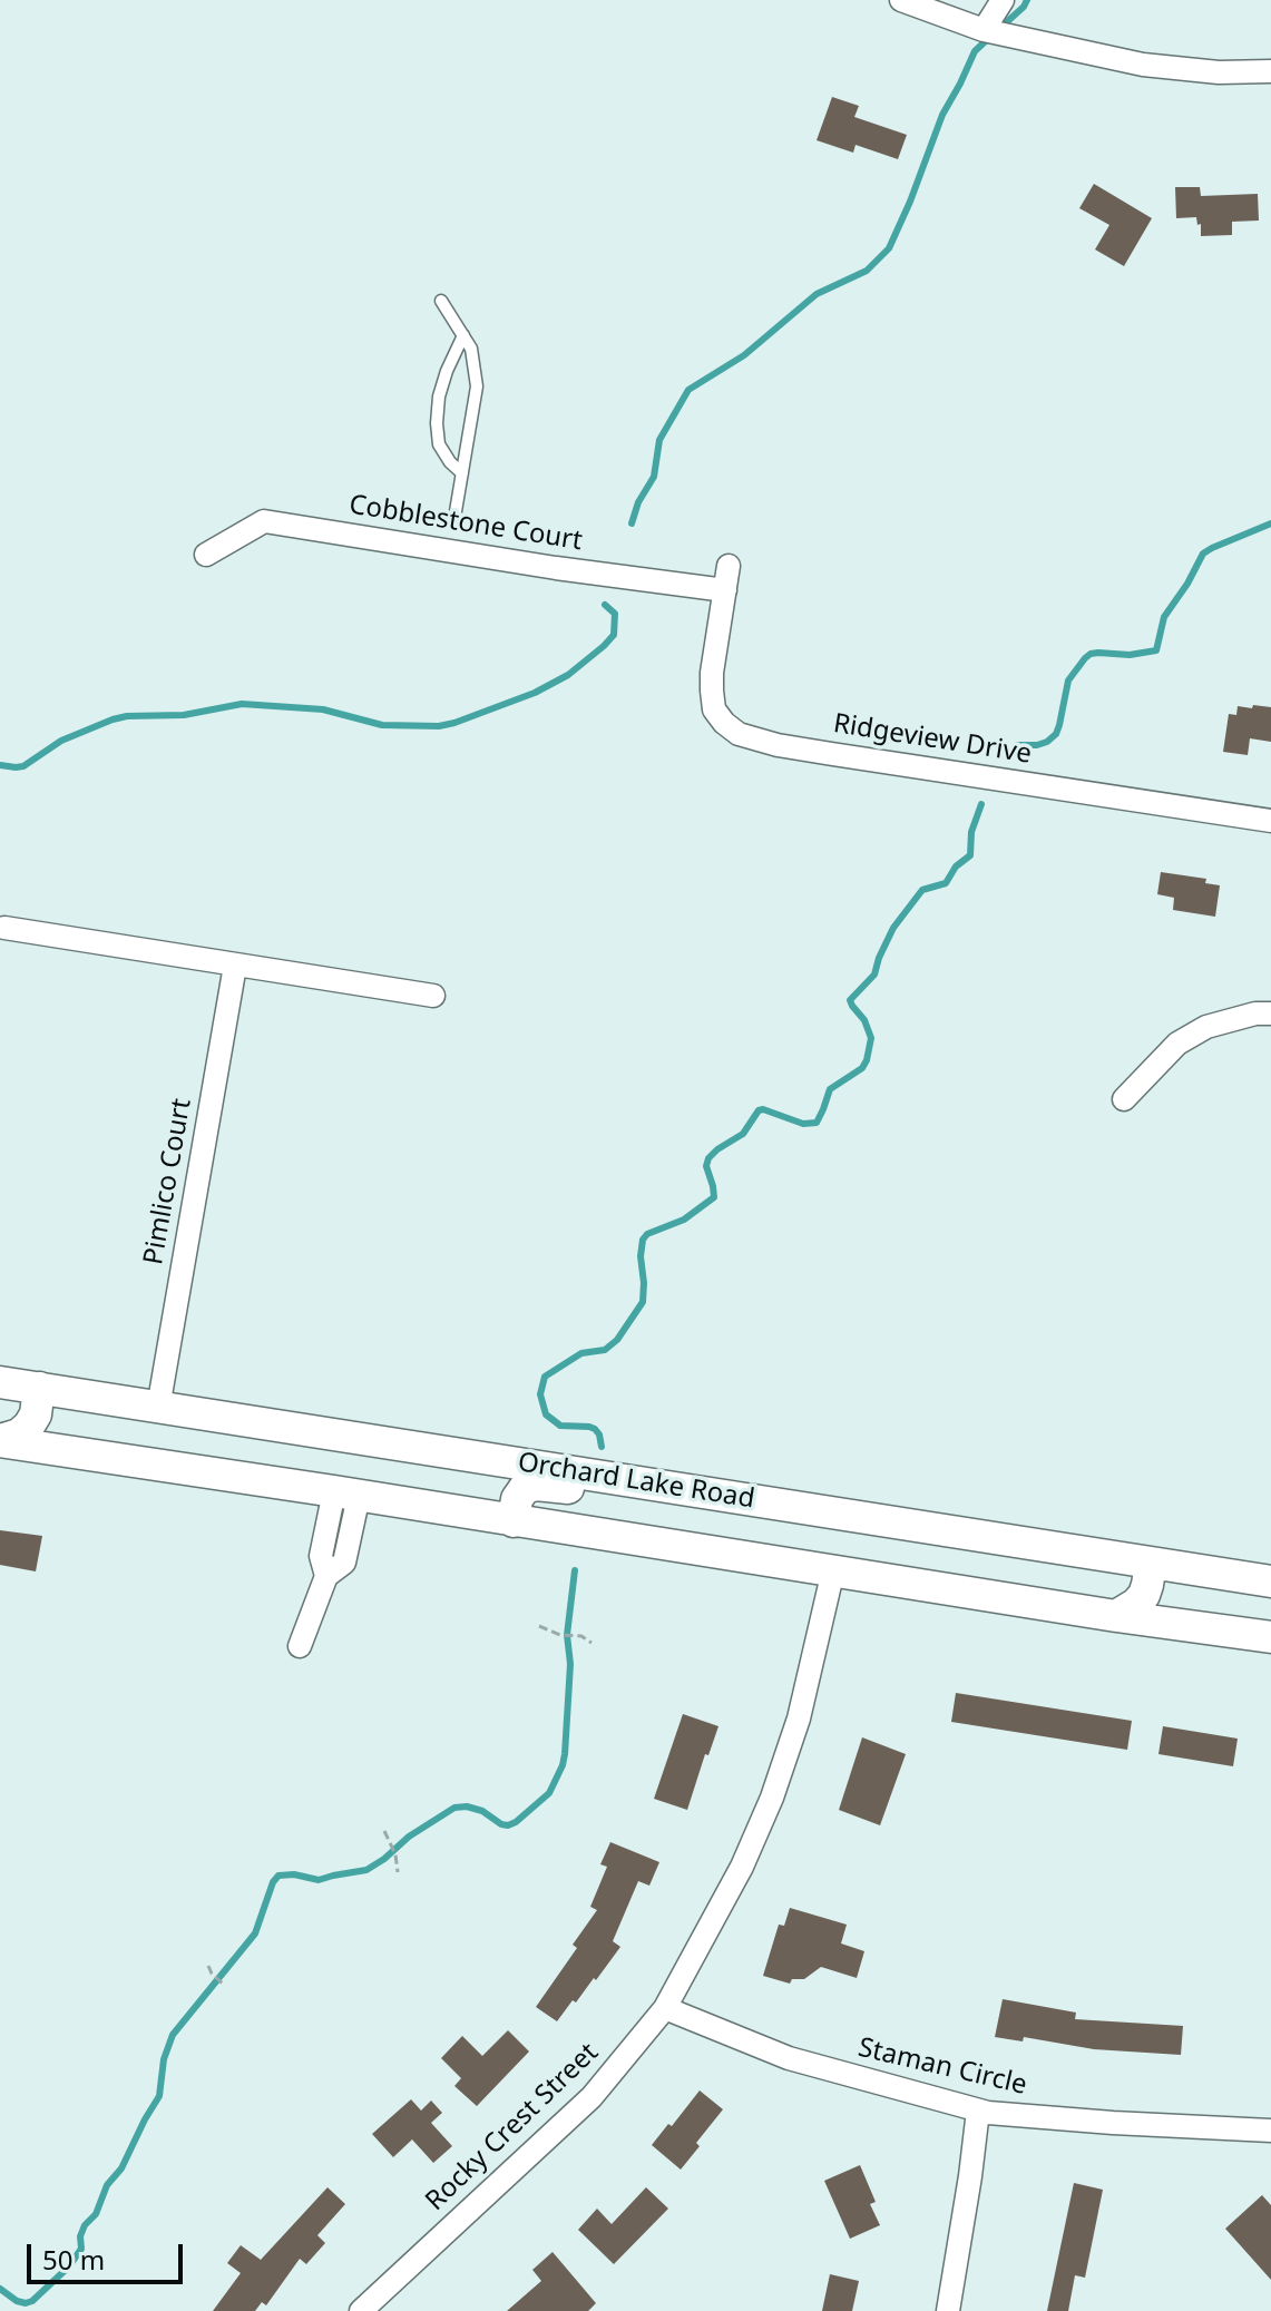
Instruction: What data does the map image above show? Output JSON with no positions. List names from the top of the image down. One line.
{"streets":{"main road":["Orchard Lake Road"],"street":["Cobblestone Court","Ridgeview Drive","Pimlico Court","Staman Circle","Rocky Crest Street"]},"crossings":[["Cobblestone Court","Ridgeview Drive"],["Pimlico Court","Orchard Lake Road"],["Staman Circle","Rocky Crest Street"]],"scale_bar":"50 m"}
